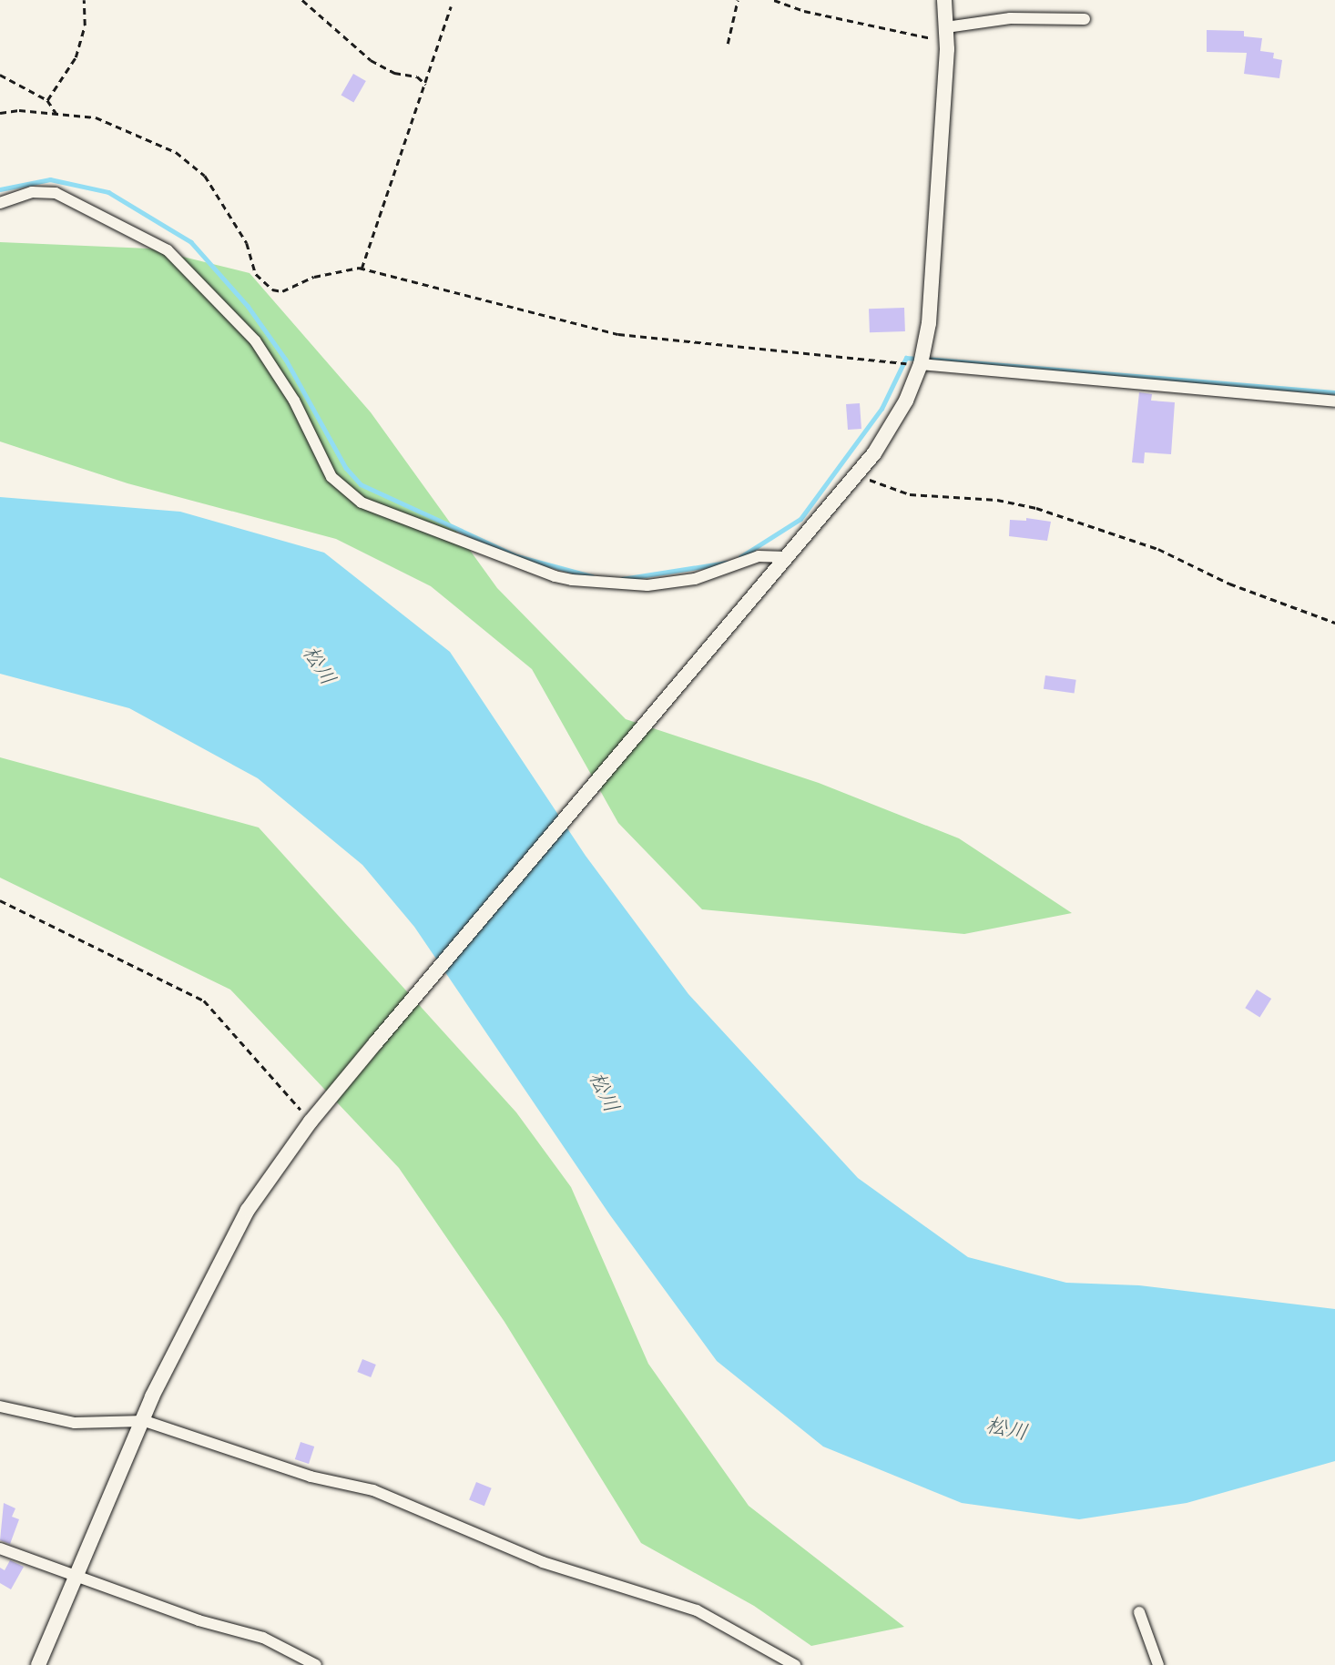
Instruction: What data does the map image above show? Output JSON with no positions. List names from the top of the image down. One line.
{"water":["松川"]}
